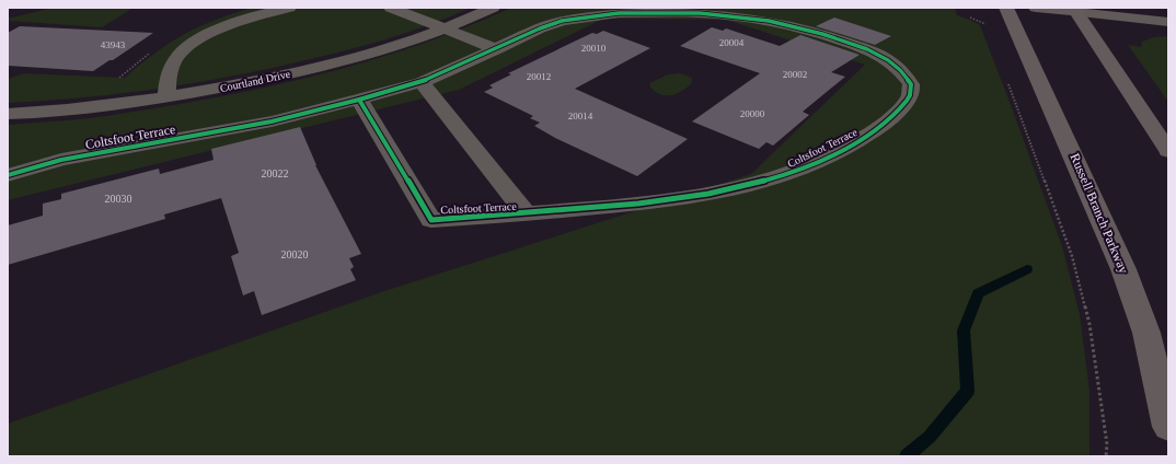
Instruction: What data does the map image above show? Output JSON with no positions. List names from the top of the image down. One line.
{"streets":{"main road":["Russell Branch Parkway"],"street":["Courtland Drive","Coltsfoot Terrace"]},"house_numbers":["20004","43943","20010","20002","20012","20000","20014","20022","20030","20020"]}
